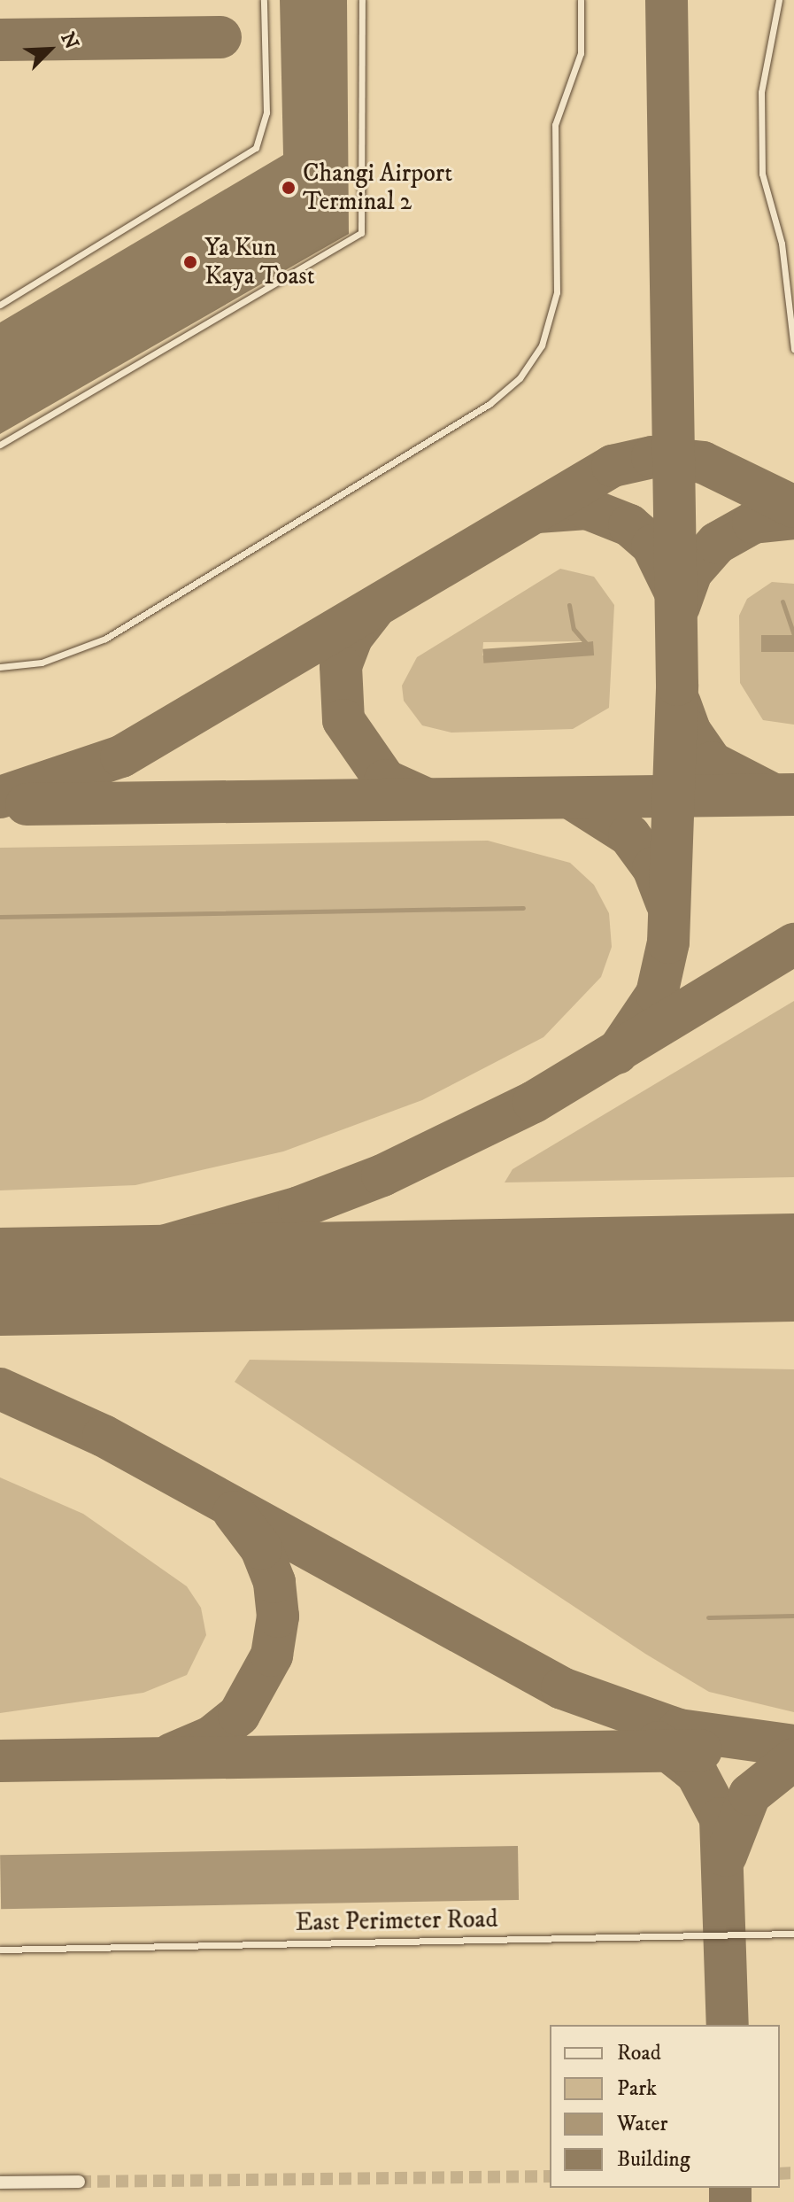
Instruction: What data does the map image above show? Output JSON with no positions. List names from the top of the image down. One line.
{"streets":{"lane":["East Perimeter Road"]},"places":["Changi Airport Terminal 2","Ya Kun Kaya Toast"],"legend":["Road","Park","Water","Building"],"north":"top right"}
